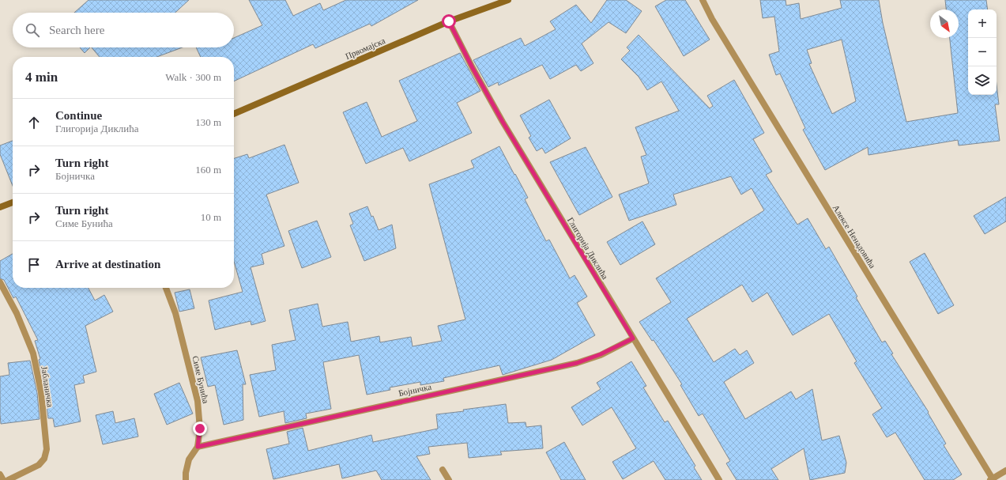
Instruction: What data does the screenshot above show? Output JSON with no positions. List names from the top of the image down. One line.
{"streets":{"main road":["Првомајска"],"street":["Алексе Ненадовића","Глигорија Диклића","Симе Бунића","Јабланичка","Бојничка"]},"crossings":[["Првомајска","Глигорија Диклића"],["Глигорија Диклића","Бојничка"],["Симе Бунића","Бојничка"]],"north":"bottom right","page":{"map_buttons":["+","−"],"search":"Search here","heading":["4 min","Walk · 300 m"],"list":[["Continue","Глигорија Диклића","130 m"],["Turn right","Бојничка","160 m"],["Turn right","Симе Бунића","10 m"],"Arrive at destination"]}}
